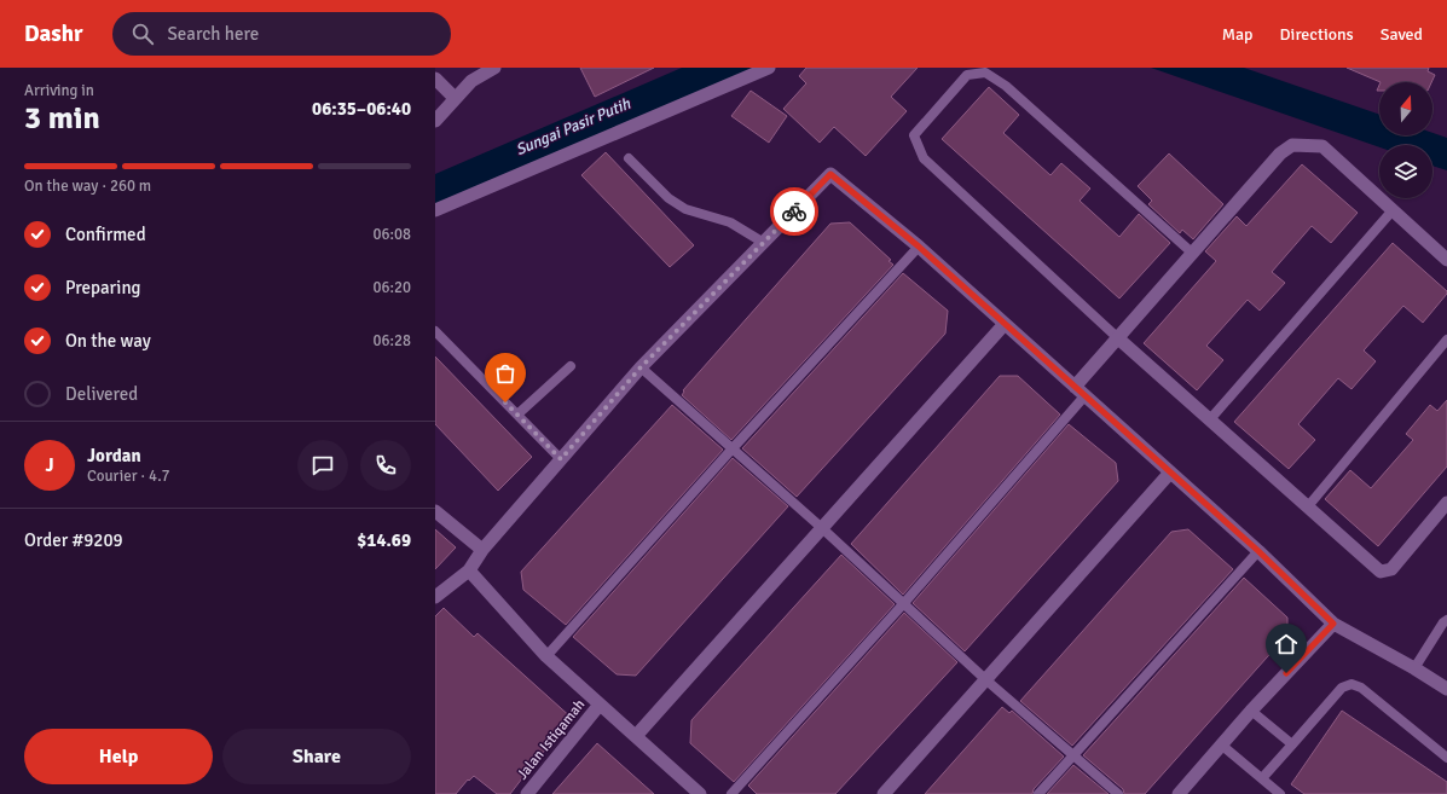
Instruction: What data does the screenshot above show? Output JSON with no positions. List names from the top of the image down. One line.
{"streets":{"street":["Jalan Istiqamah"]},"water":["Sungai Pasir Putih"],"north":"top","page":{"header":"Dashr","search":"Search here","nav":["Map","Directions","Saved"],"heading":["3 min","Arriving in","06:35–06:40"],"panel":["Jordan","Courier · 4.7","Order #9209","$14.69"],"bar":"On the way · 260 m","list":[["Confirmed","06:08"],["Preparing","06:20"],["On the way","06:28"],"Delivered"],"round":"J","buttons":["Help","Share"]}}
